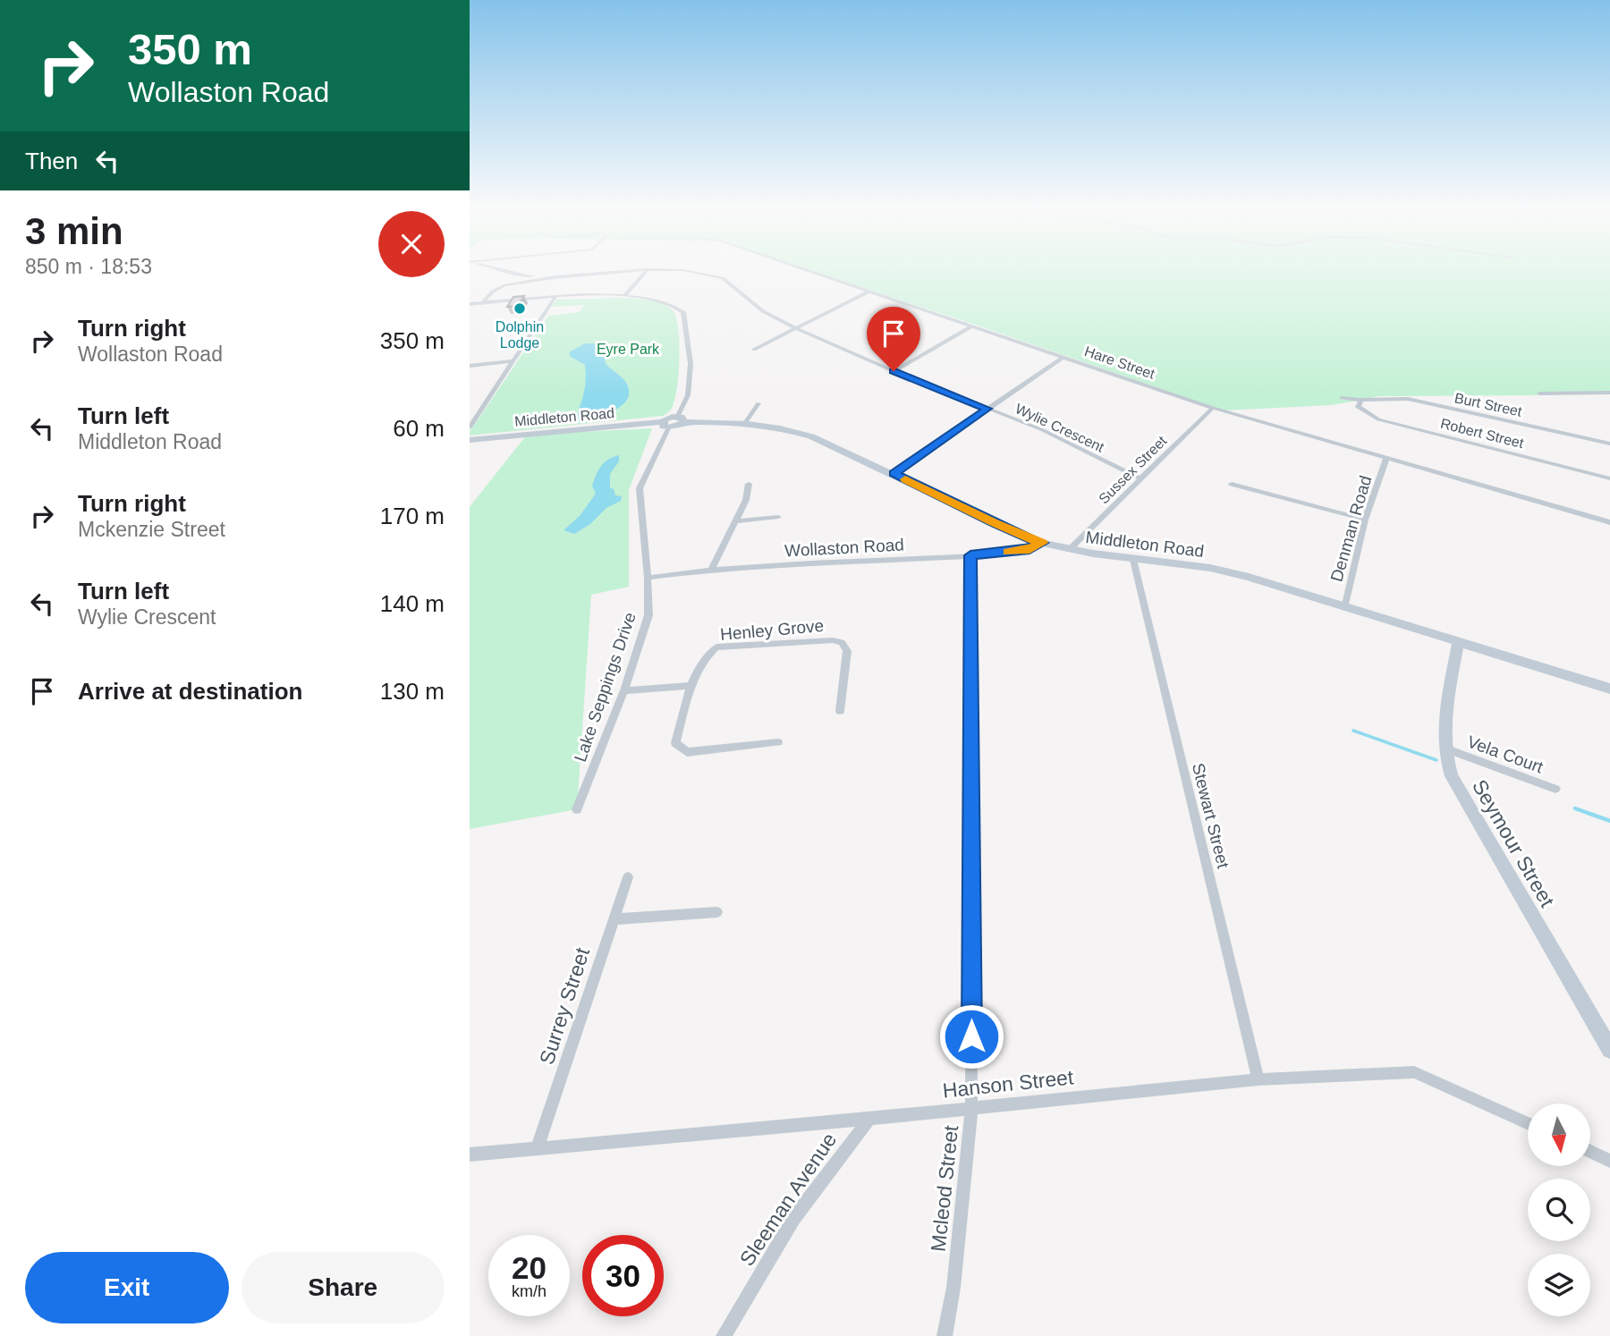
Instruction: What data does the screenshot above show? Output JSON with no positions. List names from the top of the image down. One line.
{"streets":{"main road":["Middleton Road","Seymour Street"],"street":["Hare Street","Burt Street","Wylie Crescent","Robert Street","Sussex Street","Denman Road","Wollaston Road","Henley Grove","Lake Seppings Drive","Vela Court","Stewart Street","Surrey Street","Hanson Street","Mcleod Street","Sleeman Avenue"]},"crossings":[["Hare Street","Sussex Street"],["Hare Street","Denman Road"],["Burt Street","Robert Street"],["Middleton Road","Sussex Street"],["Middleton Road","Denman Road"],["Middleton Road","Wollaston Road"],["Middleton Road","Lake Seppings Drive"],["Middleton Road","Stewart Street"],["Middleton Road","Seymour Street"],["Wylie Crescent","Sussex Street"],["Wollaston Road","Lake Seppings Drive"],["Wollaston Road","Mcleod Street"],["Vela Court","Seymour Street"],["Stewart Street","Hanson Street"],["Surrey Street","Hanson Street"],["Hanson Street","Mcleod Street"],["Hanson Street","Sleeman Avenue"]],"parks":["Eyre Park"],"places":["Dolphin Lodge"],"north":"bottom","page":{"turn":["350 m","Wollaston Road"],"then":"Then","heading":["3 min","850 m · 18:53"],"list":[{"name":"Turn right","note":"Wollaston Road","value":"350 m"},{"name":"Turn left","note":"Middleton Road","value":"60 m"},{"name":"Turn right","note":"Mckenzie Street","value":"170 m"},{"name":"Turn left","note":"Wylie Crescent","value":"140 m"},{"name":"Arrive at destination","value":"130 m"}],"speed":"20 km/h","limit":"30","buttons":["Exit","Share"]}}
